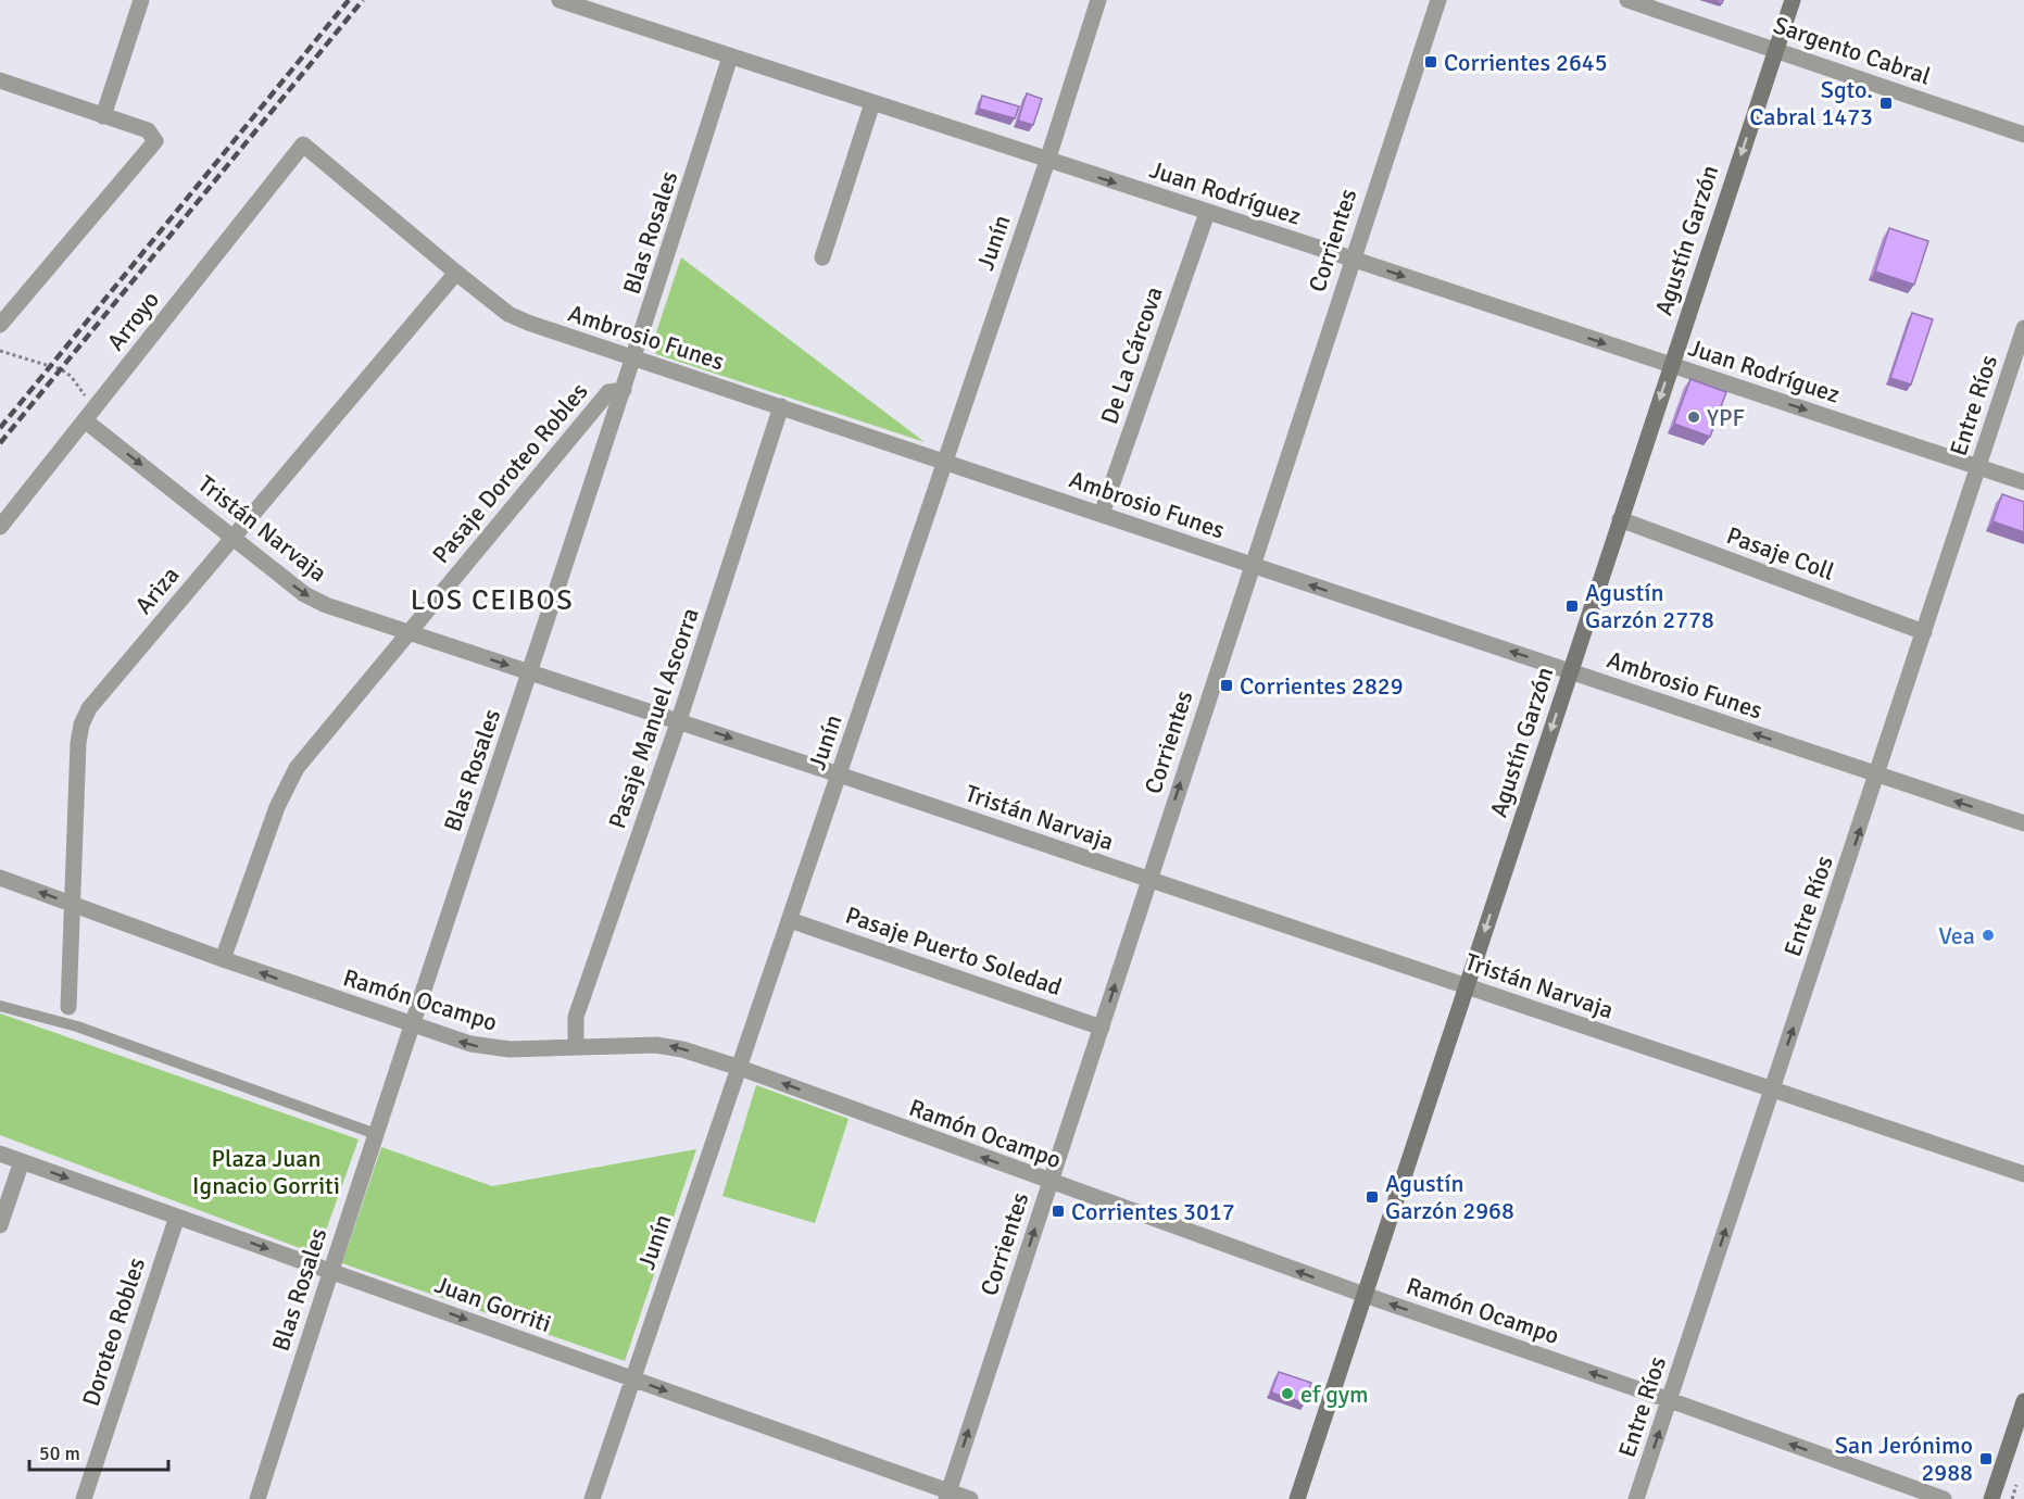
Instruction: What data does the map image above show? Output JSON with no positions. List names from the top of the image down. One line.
{"streets":{"main road":["Agustín Garzón"],"street":["Sargento Cabral","Juan Rodríguez","Blas Rosales","Corrientes","Junín","Arroyo","Ambrosio Funes","De La Cárcova","Entre Ríos","Pasaje Doroteo Robles","Tristán Narvaja","Pasaje Coll","Ariza","Pasaje Manuel Ascorra","Pasaje Puerto Soledad","Ramón Ocampo","Juan Gorriti","Doroteo Robles"]},"crossings":[["Sargento Cabral","Agustín Garzón"],["Juan Rodríguez","Blas Rosales"],["Juan Rodríguez","Corrientes"],["Juan Rodríguez","Agustín Garzón"],["Juan Rodríguez","Junín"],["Juan Rodríguez","De La Cárcova"],["Juan Rodríguez","Entre Ríos"],["Blas Rosales","Ambrosio Funes"],["Blas Rosales","Pasaje Doroteo Robles"],["Blas Rosales","Tristán Narvaja"],["Blas Rosales","Ramón Ocampo"],["Blas Rosales","Juan Gorriti"],["Corrientes","Ambrosio Funes"],["Corrientes","Tristán Narvaja"],["Corrientes","Pasaje Puerto Soledad"],["Corrientes","Ramón Ocampo"],["Corrientes","Juan Gorriti"],["Agustín Garzón","Ambrosio Funes"],["Agustín Garzón","Tristán Narvaja"],["Agustín Garzón","Pasaje Coll"],["Agustín Garzón","Ramón Ocampo"],["Junín","Ambrosio Funes"],["Junín","Tristán Narvaja"],["Junín","Pasaje Puerto Soledad"],["Junín","Ramón Ocampo"],["Junín","Juan Gorriti"],["Arroyo","Ambrosio Funes"],["Arroyo","Tristán Narvaja"],["Ambrosio Funes","De La Cárcova"],["Ambrosio Funes","Entre Ríos"],["Ambrosio Funes","Ariza"],["Ambrosio Funes","Pasaje Manuel Ascorra"],["Entre Ríos","Tristán Narvaja"],["Entre Ríos","Pasaje Coll"],["Entre Ríos","Ramón Ocampo"],["Pasaje Doroteo Robles","Tristán Narvaja"],["Pasaje Doroteo Robles","Ramón Ocampo"],["Tristán Narvaja","Ariza"],["Tristán Narvaja","Pasaje Manuel Ascorra"],["Ariza","Ramón Ocampo"],["Pasaje Manuel Ascorra","Ramón Ocampo"],["Juan Gorriti","Doroteo Robles"]],"one_way":["Juan Rodríguez","Corrientes","Agustín Garzón","Ambrosio Funes","Entre Ríos","Ramón Ocampo","Juan Gorriti"],"districts":["LOS CEIBOS"],"parks":["Plaza Juan Ignacio Gorriti"],"places":{"transit":["Corrientes 2645","Sgto. Cabral 1473","Agustín Garzón 2778","Corrientes 2829","Agustín Garzón 2968","Corrientes 3017","San Jerónimo 2988"],"other":["YPF","Vea","ef gym"]},"scale_bar":"50 m"}
